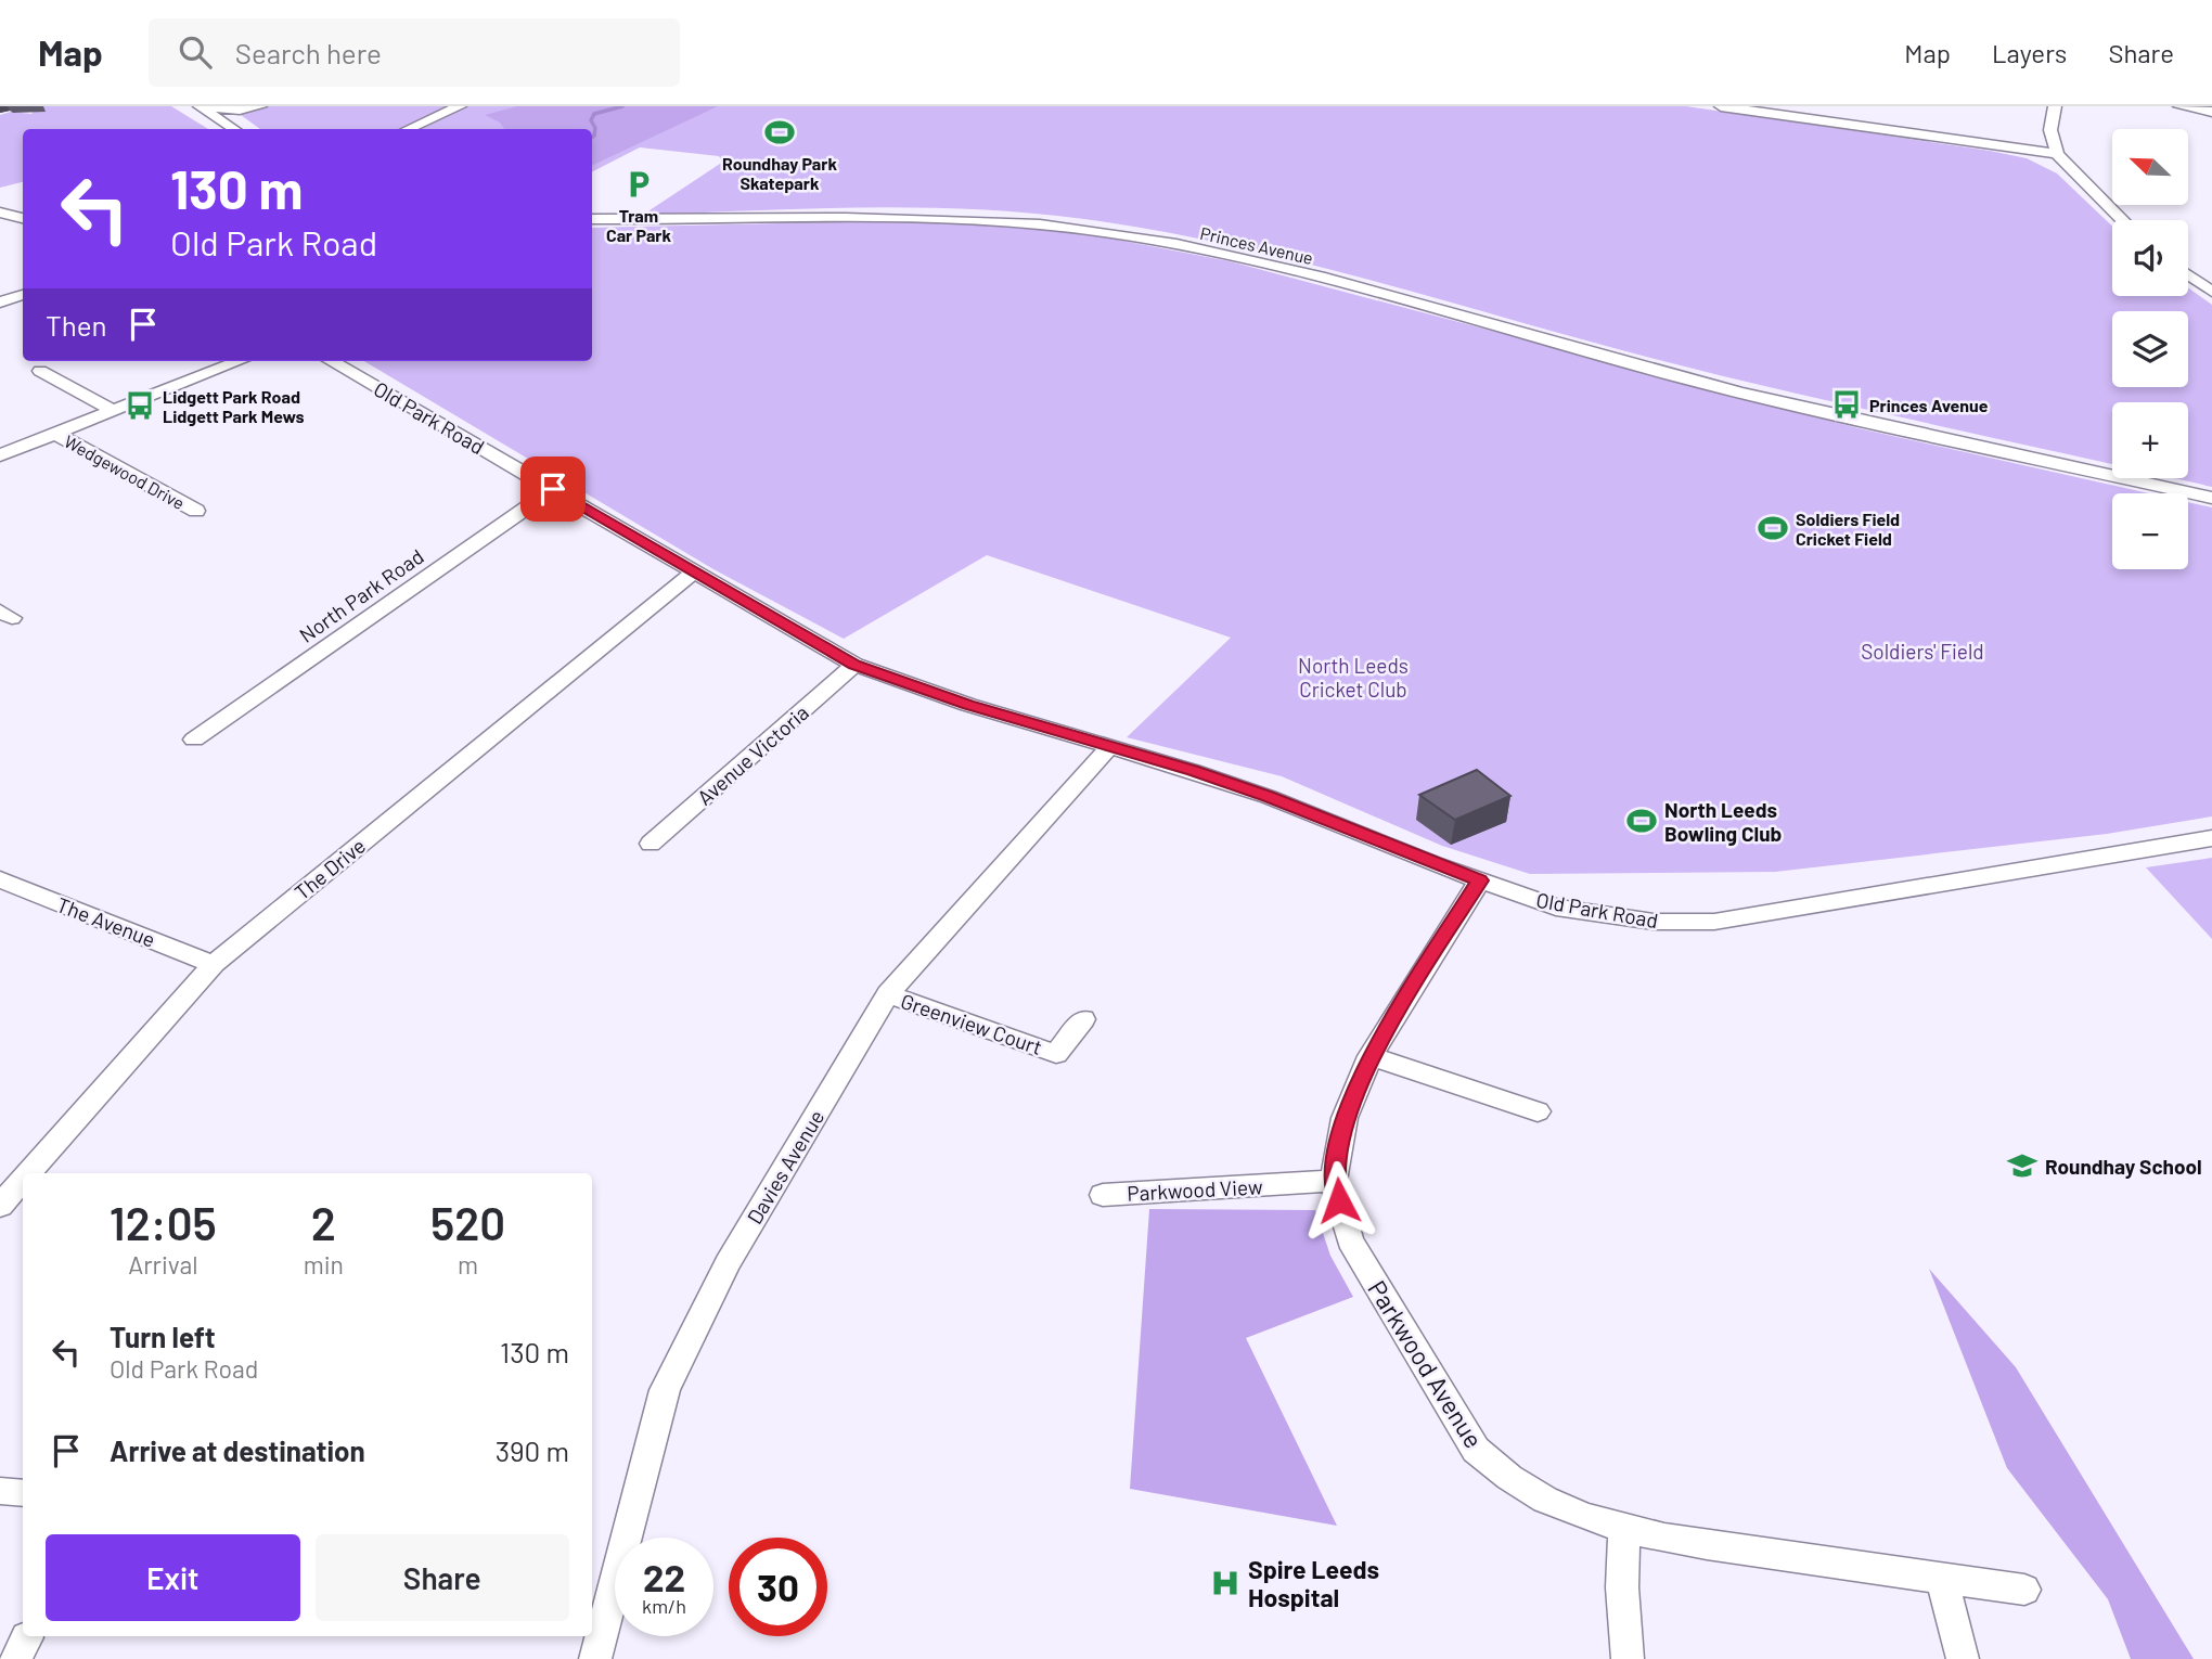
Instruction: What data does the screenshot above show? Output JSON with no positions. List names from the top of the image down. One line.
{"streets":{"street":["Princes Avenue","Old Park Road","Wedgewood Drive","North Park Road","Avenue Victoria","The Drive","The Avenue","Greenview Court","Davies Avenue","Parkwood View","Parkwood Avenue"]},"crossings":[["Old Park Road","North Park Road"],["Old Park Road","Avenue Victoria"],["Old Park Road","The Drive"],["Old Park Road","Davies Avenue"],["Old Park Road","Parkwood Avenue"],["The Drive","The Avenue"],["Greenview Court","Davies Avenue"],["Parkwood View","Parkwood Avenue"]],"parks":["Soldiers' Field","North Leeds Cricket Club"],"places":{"sports":["Roundhay Park Skatepark","Soldiers Field Cricket Field","North Leeds Bowling Club"],"parking":["Tram Car Park"],"bus stop":["Princes Avenue","Lidgett Park Road Lidgett Park Mews"],"school or university":["Roundhay School"],"hospital":["Spire Leeds Hospital"]},"north":"top left","page":{"header":"Map","search":"Search here","nav":["Map","Layers","Share"],"map_buttons":["+","−"],"turn":["130 m","Old Park Road"],"then":"Then","eta":["12:05","Arrival","2","min","520","m"],"list":[{"name":"Turn left","note":"Old Park Road","value":"130 m"},{"name":"Arrive at destination","value":"390 m"}],"buttons":["Exit","Share"],"speed":"22 km/h","limit":"30"}}
